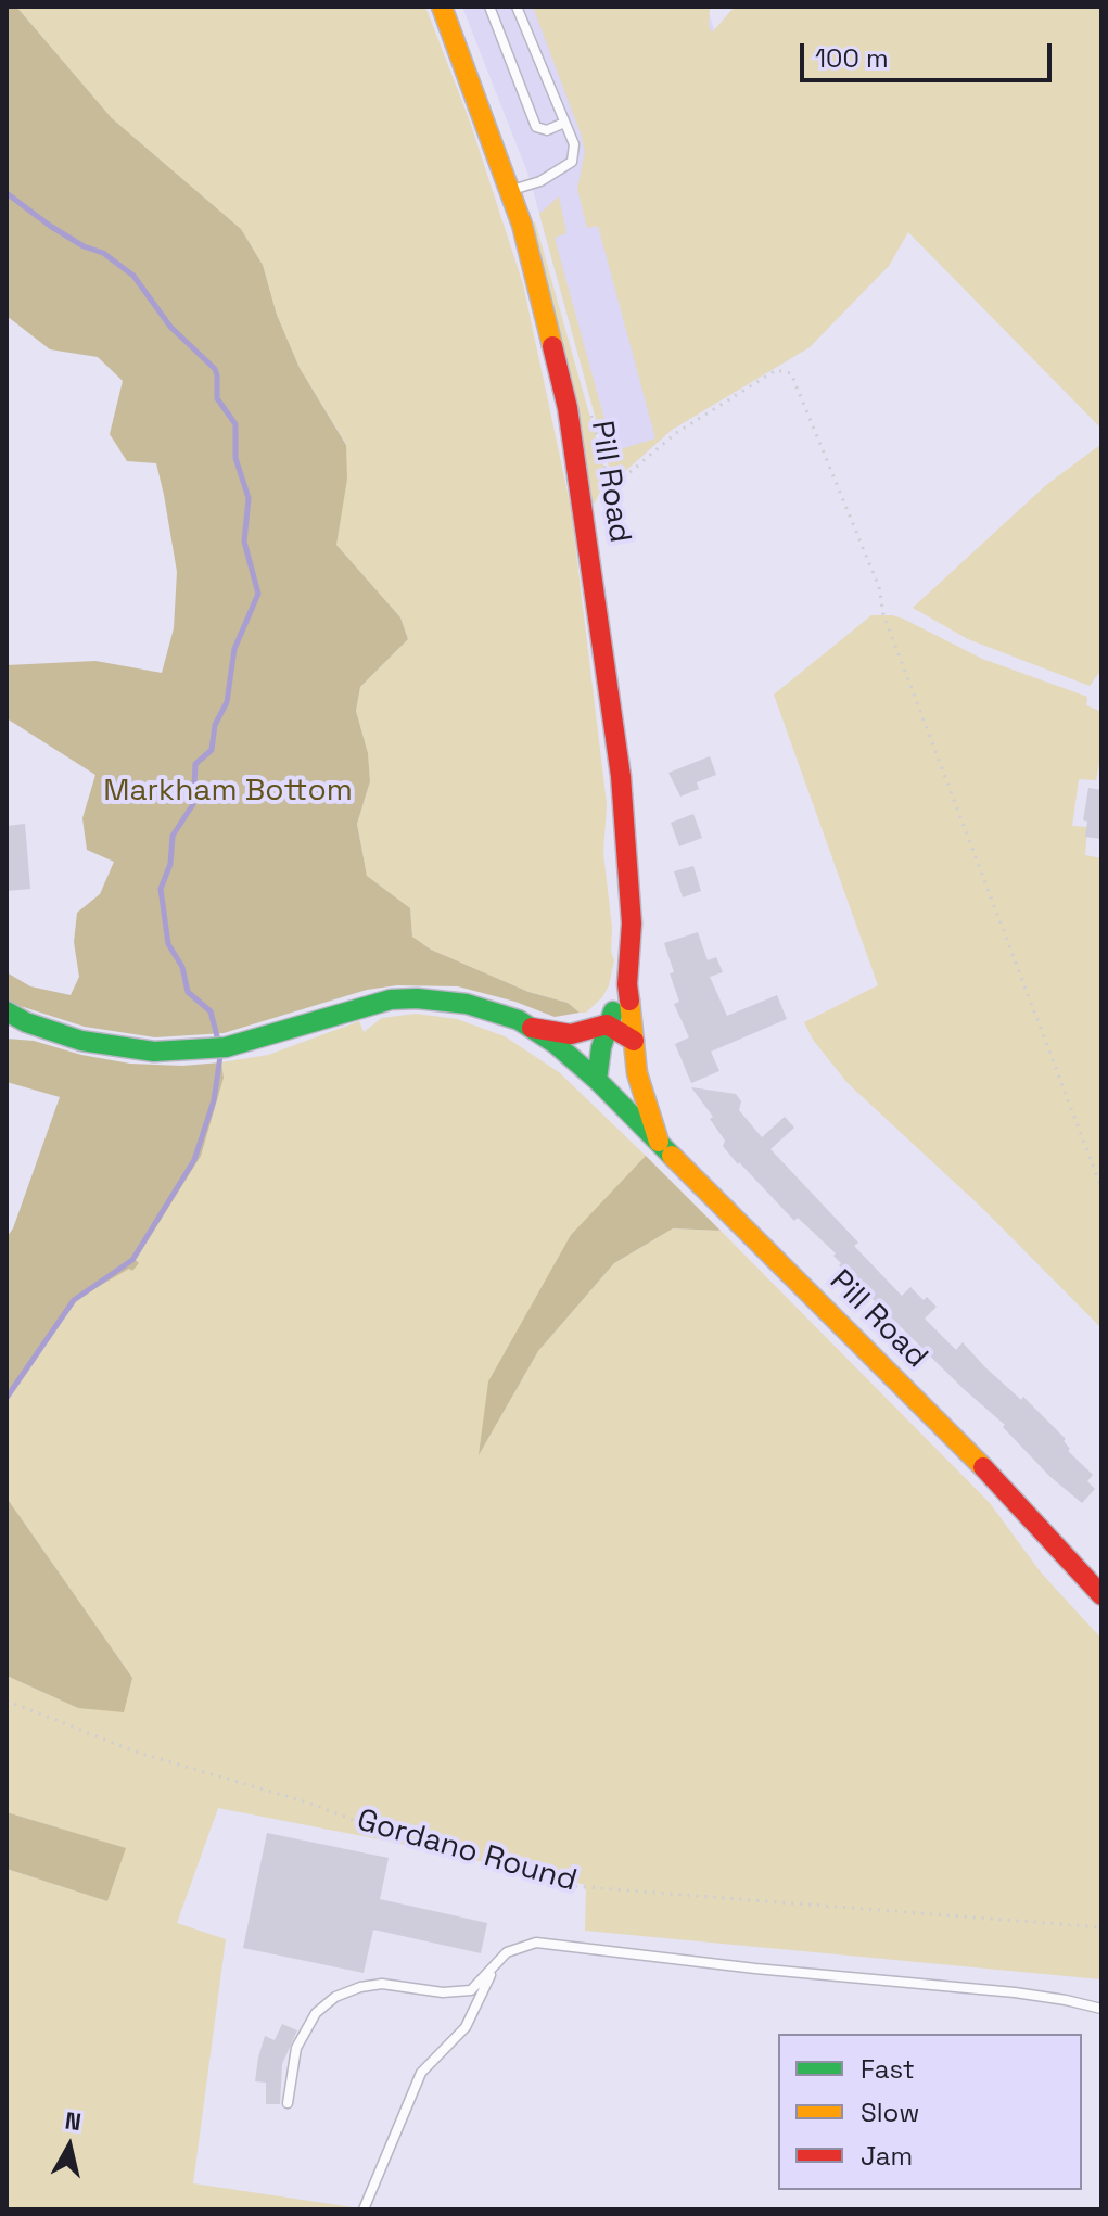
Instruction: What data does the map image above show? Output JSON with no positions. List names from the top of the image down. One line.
{"streets":{"street":["Pill Road"],"path":["Gordano Round"]},"parks":["Markham Bottom"],"legend":["Fast","Slow","Jam"],"scale_bar":"100 m","north":"top"}
